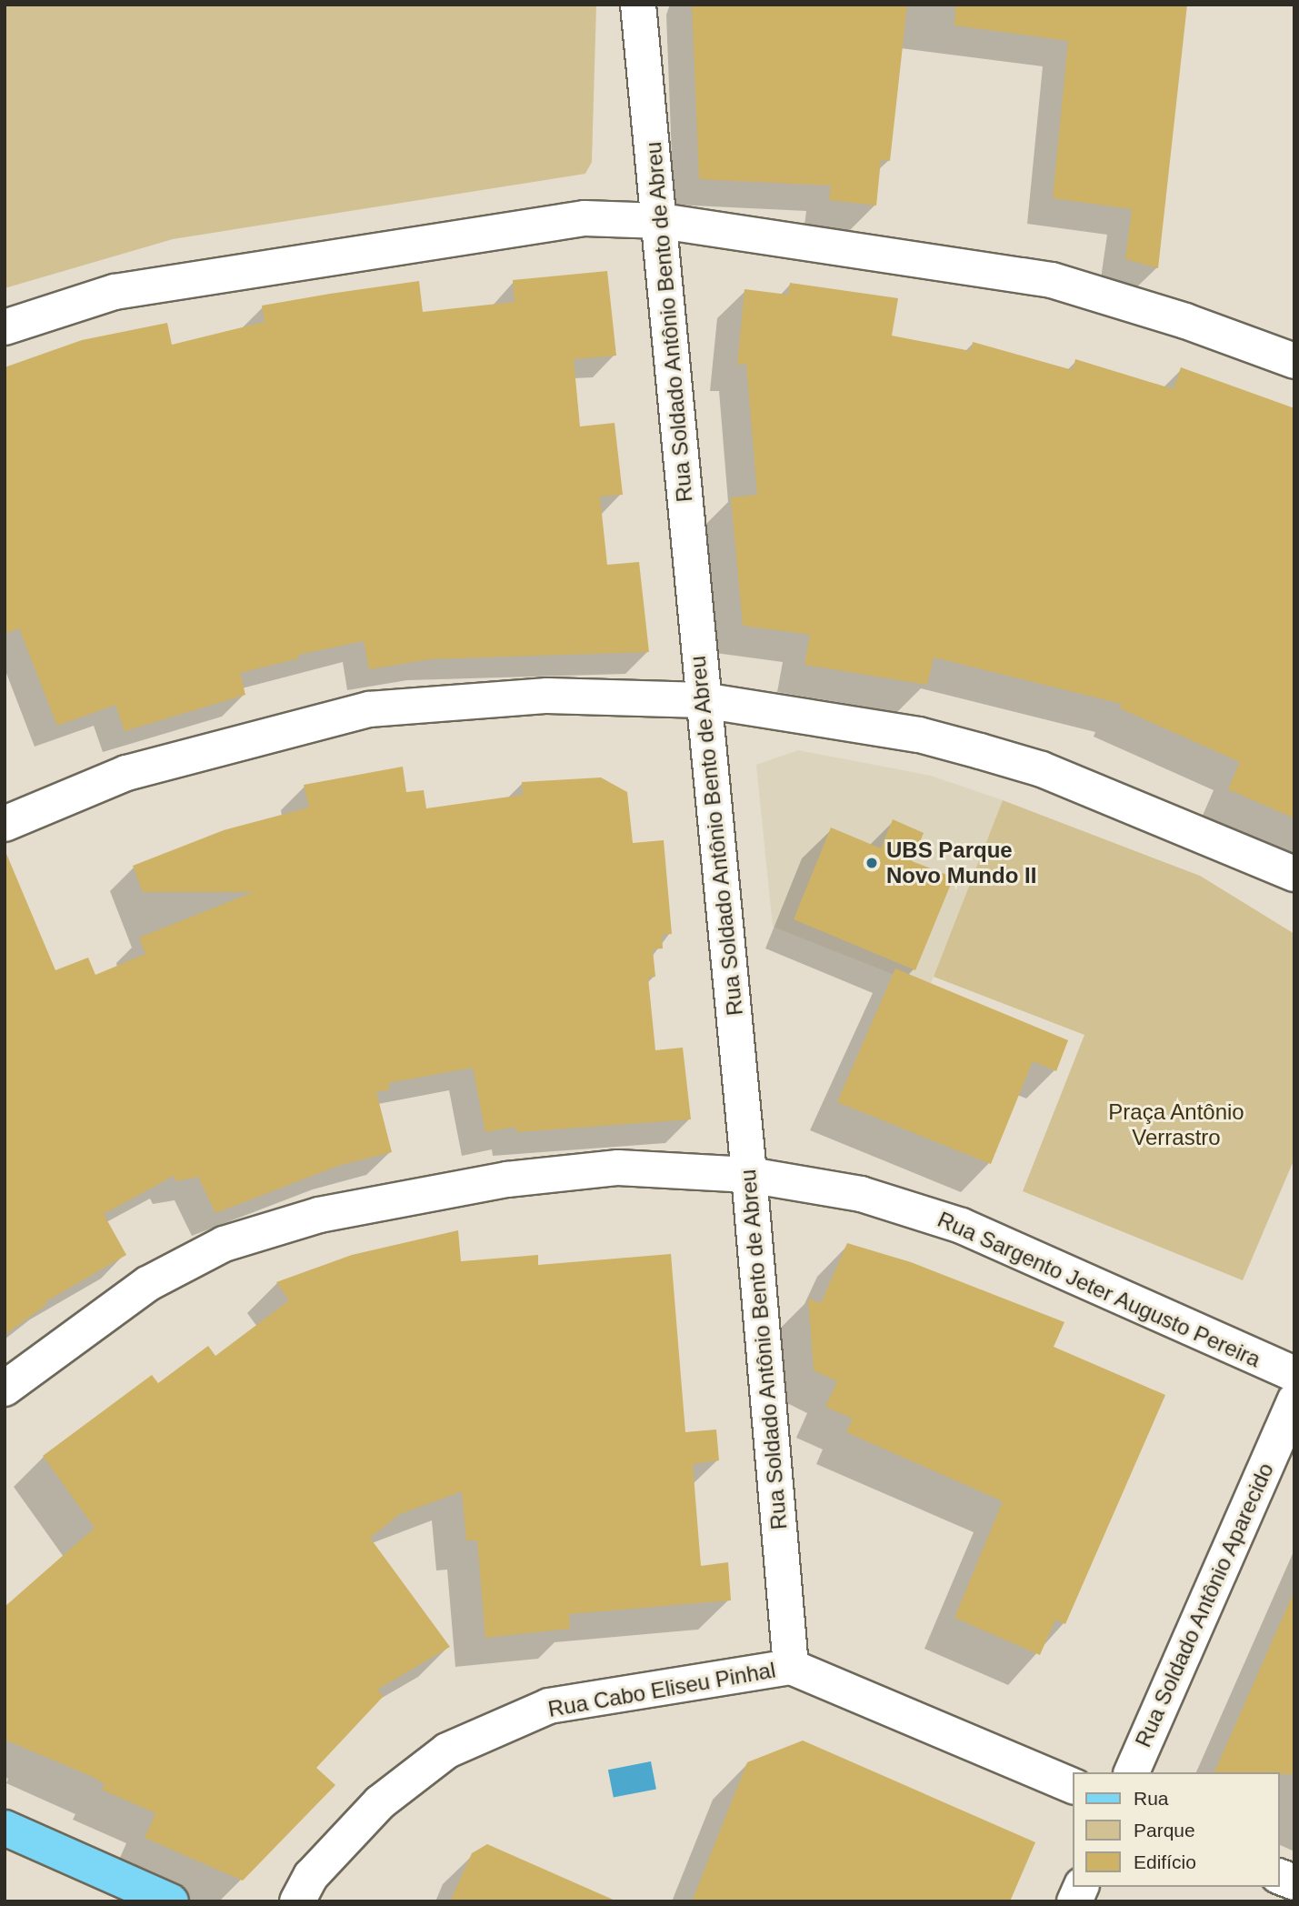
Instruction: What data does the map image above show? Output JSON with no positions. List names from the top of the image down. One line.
{"streets":{"street":["Rua Soldado Antônio Bento de Abreu","Rua Sargento Jeter Augusto Pereira","Rua Soldado Antônio Aparecido","Rua Cabo Eliseu Pinhal"]},"crossings":[["Rua Soldado Antônio Bento de Abreu","Rua Sargento Jeter Augusto Pereira"],["Rua Soldado Antônio Bento de Abreu","Rua Cabo Eliseu Pinhal"]],"parks":["Praça Antônio Verrastro"],"places":["UBS Parque Novo Mundo II"],"legend":["Rua","Parque","Edifício"]}
